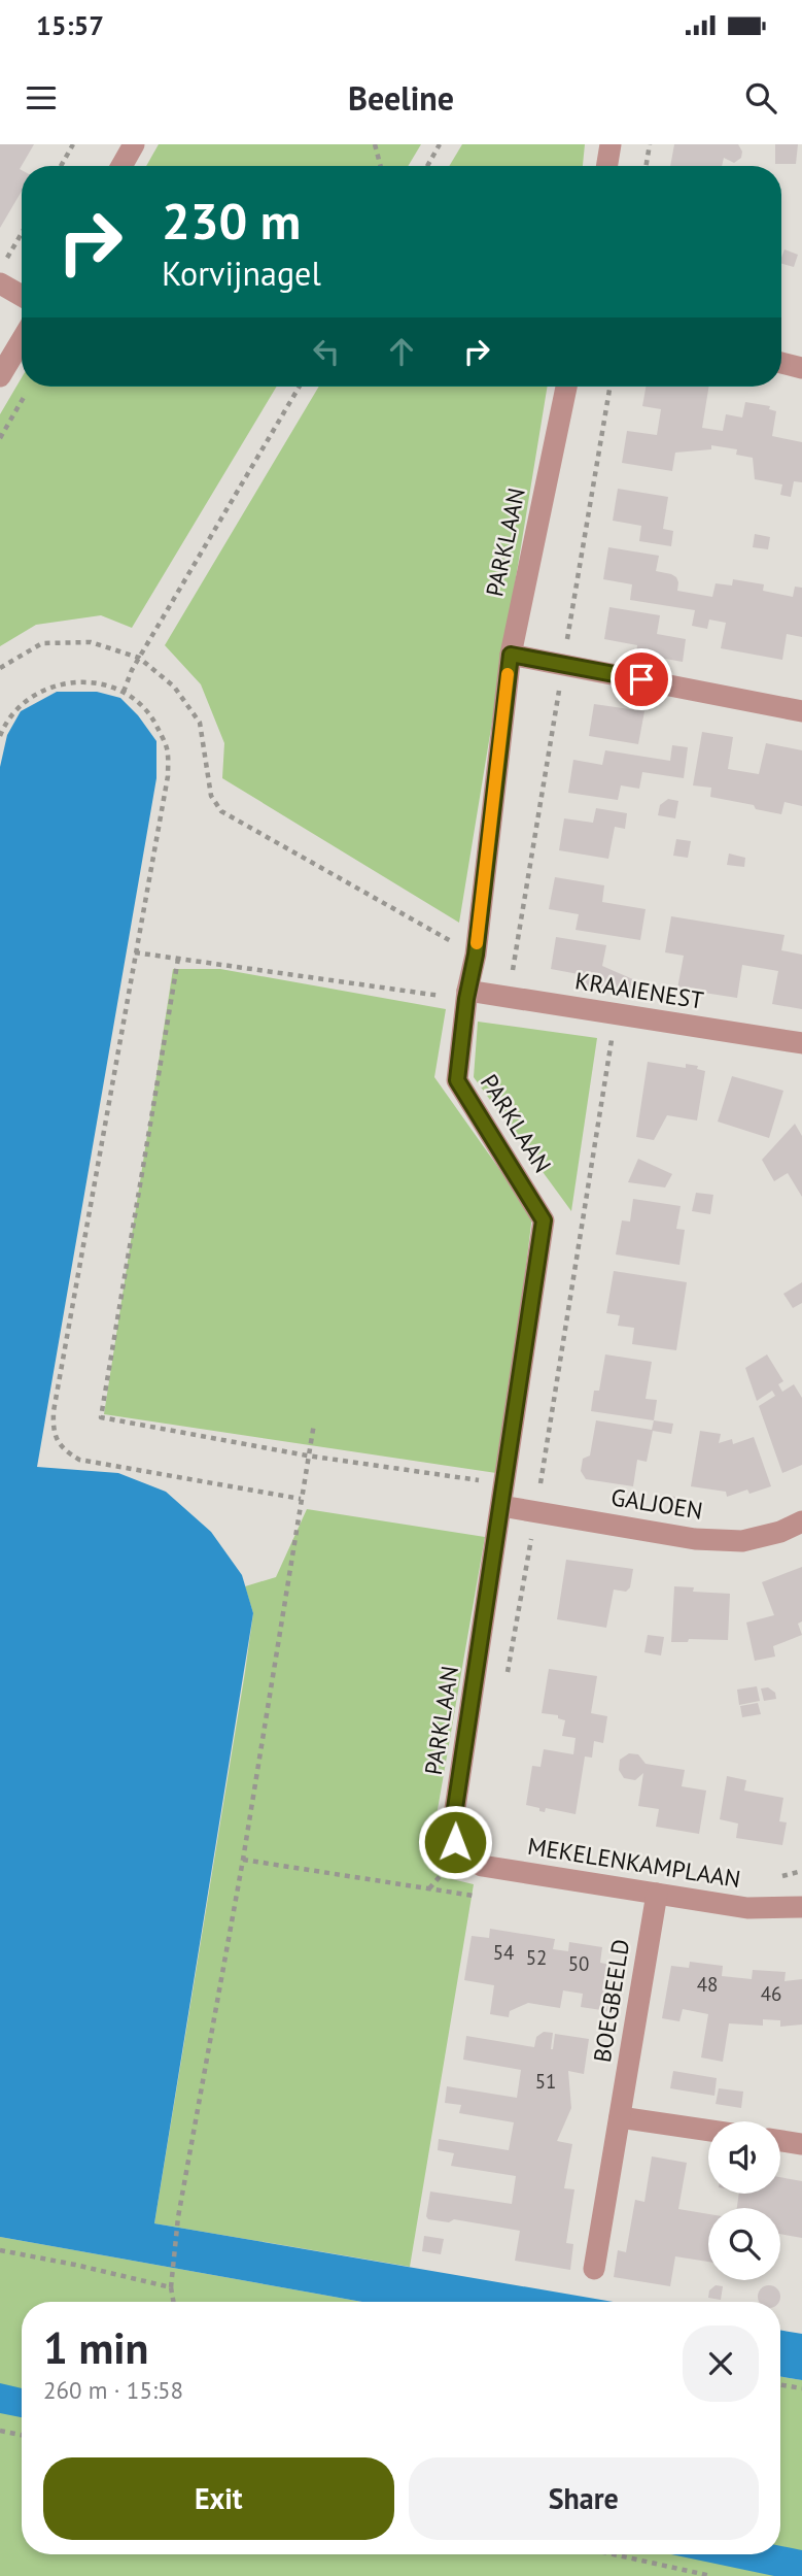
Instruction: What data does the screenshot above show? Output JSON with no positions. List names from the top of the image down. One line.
{"streets":{"street":["PARKLAAN","KRAAIENEST","GALJOEN","MEKELENKAMPLAAN","BOEGBEELD"]},"crossings":[["PARKLAAN","KRAAIENEST"],["PARKLAAN","GALJOEN"],["PARKLAAN","MEKELENKAMPLAAN"],["MEKELENKAMPLAAN","BOEGBEELD"]],"house_numbers":["54","52","50","48","46","51"],"page":{"status":"15:57","header":"Beeline","turn":["230 m","Korvijnagel"],"heading":["1 min","260 m · 15:58"],"buttons":["Exit","Share"]}}
